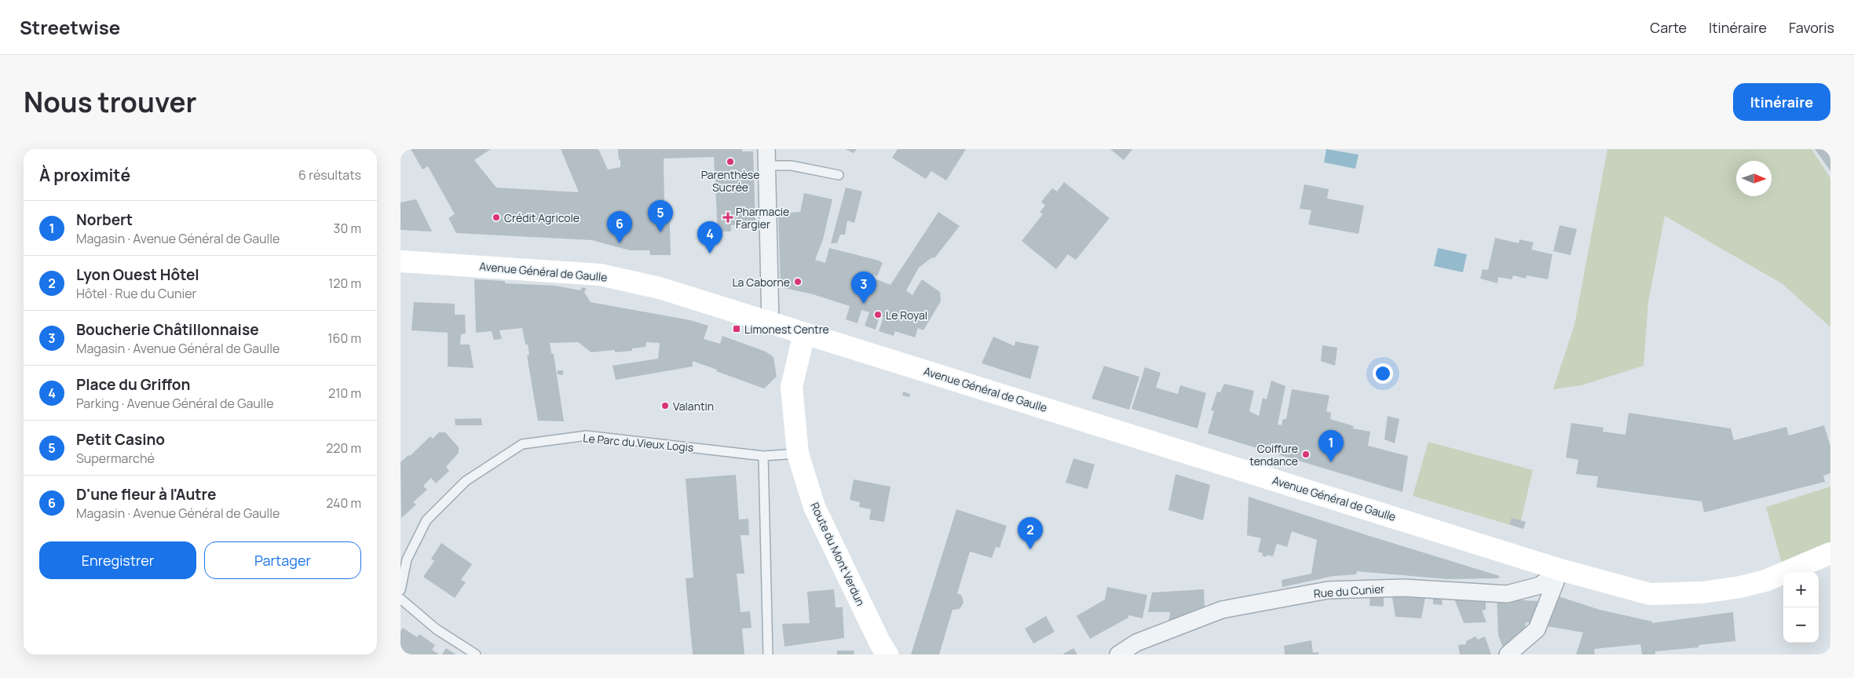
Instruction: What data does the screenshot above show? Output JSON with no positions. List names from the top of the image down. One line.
{"streets":{"main road":["Avenue Général de Gaulle","Route du Mont Verdun"],"street":["Rue du Cunier"],"lane":["Le Parc du Vieux Logis"]},"crossings":[["Avenue Général de Gaulle","Route du Mont Verdun"],["Avenue Général de Gaulle","Rue du Cunier"],["Le Parc du Vieux Logis","Route du Mont Verdun"]],"places":{"other":["Parenthèse Sucrée","Crédit Agricole","La Caborne","Le Royal","Valantin","Coiffure tendance"],"health":["Pharmacie Fargier"],"transit":["Limonest Centre"]},"north":"right","page":{"header":"Streetwise","nav":["Carte","Itinéraire","Favoris"],"title":"Nous trouver","buttons":["Itinéraire",["Enregistrer","Partager"]],"heading":["À proximité","6 résultats"],"list":[{"mark":"1","name":"Norbert","note":"Magasin · Avenue Général de Gaulle","value":"30 m"},{"mark":"2","name":"Lyon Ouest Hôtel","note":"Hôtel · Rue du Cunier","value":"120 m"},{"mark":"3","name":"Boucherie Châtillonnaise","note":"Magasin · Avenue Général de Gaulle","value":"160 m"},{"mark":"4","name":"Place du Griffon","note":"Parking · Avenue Général de Gaulle","value":"210 m"},{"mark":"5","name":"Petit Casino","note":"Supermarché","value":"220 m"},{"mark":"6","name":"D'une fleur à l'Autre","note":"Magasin · Avenue Général de Gaulle","value":"240 m"}],"pins":["5","6","4","3","1","2"],"map_buttons":["+","−"]}}
